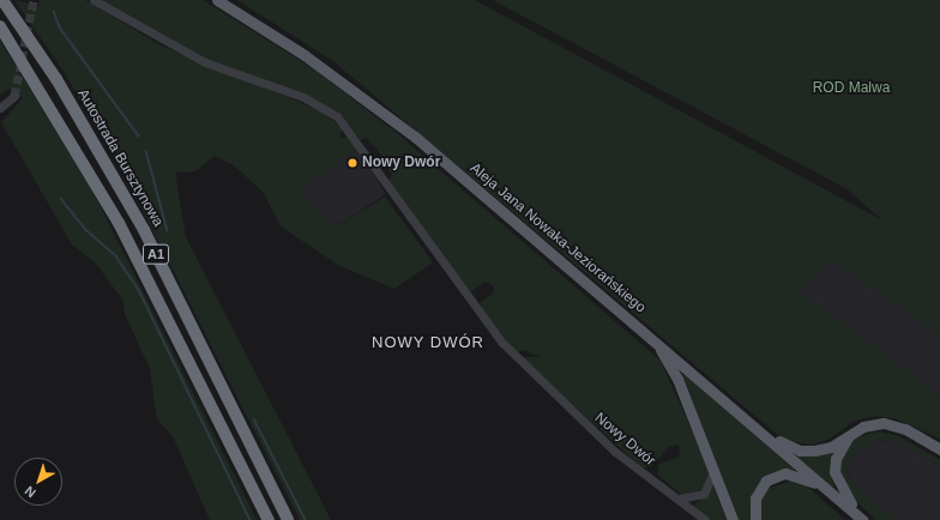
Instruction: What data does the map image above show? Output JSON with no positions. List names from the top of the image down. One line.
{"streets":{"highway":["Autostrada Bursztynowa","A1"],"main road":["Aleja Jana Nowaka-Jeziorańskiego"],"street":["Nowy Dwór"]},"districts":["NOWY DWÓR"],"parks":["ROD Malwa"],"places":["Nowy Dwór"],"north":"bottom left"}
